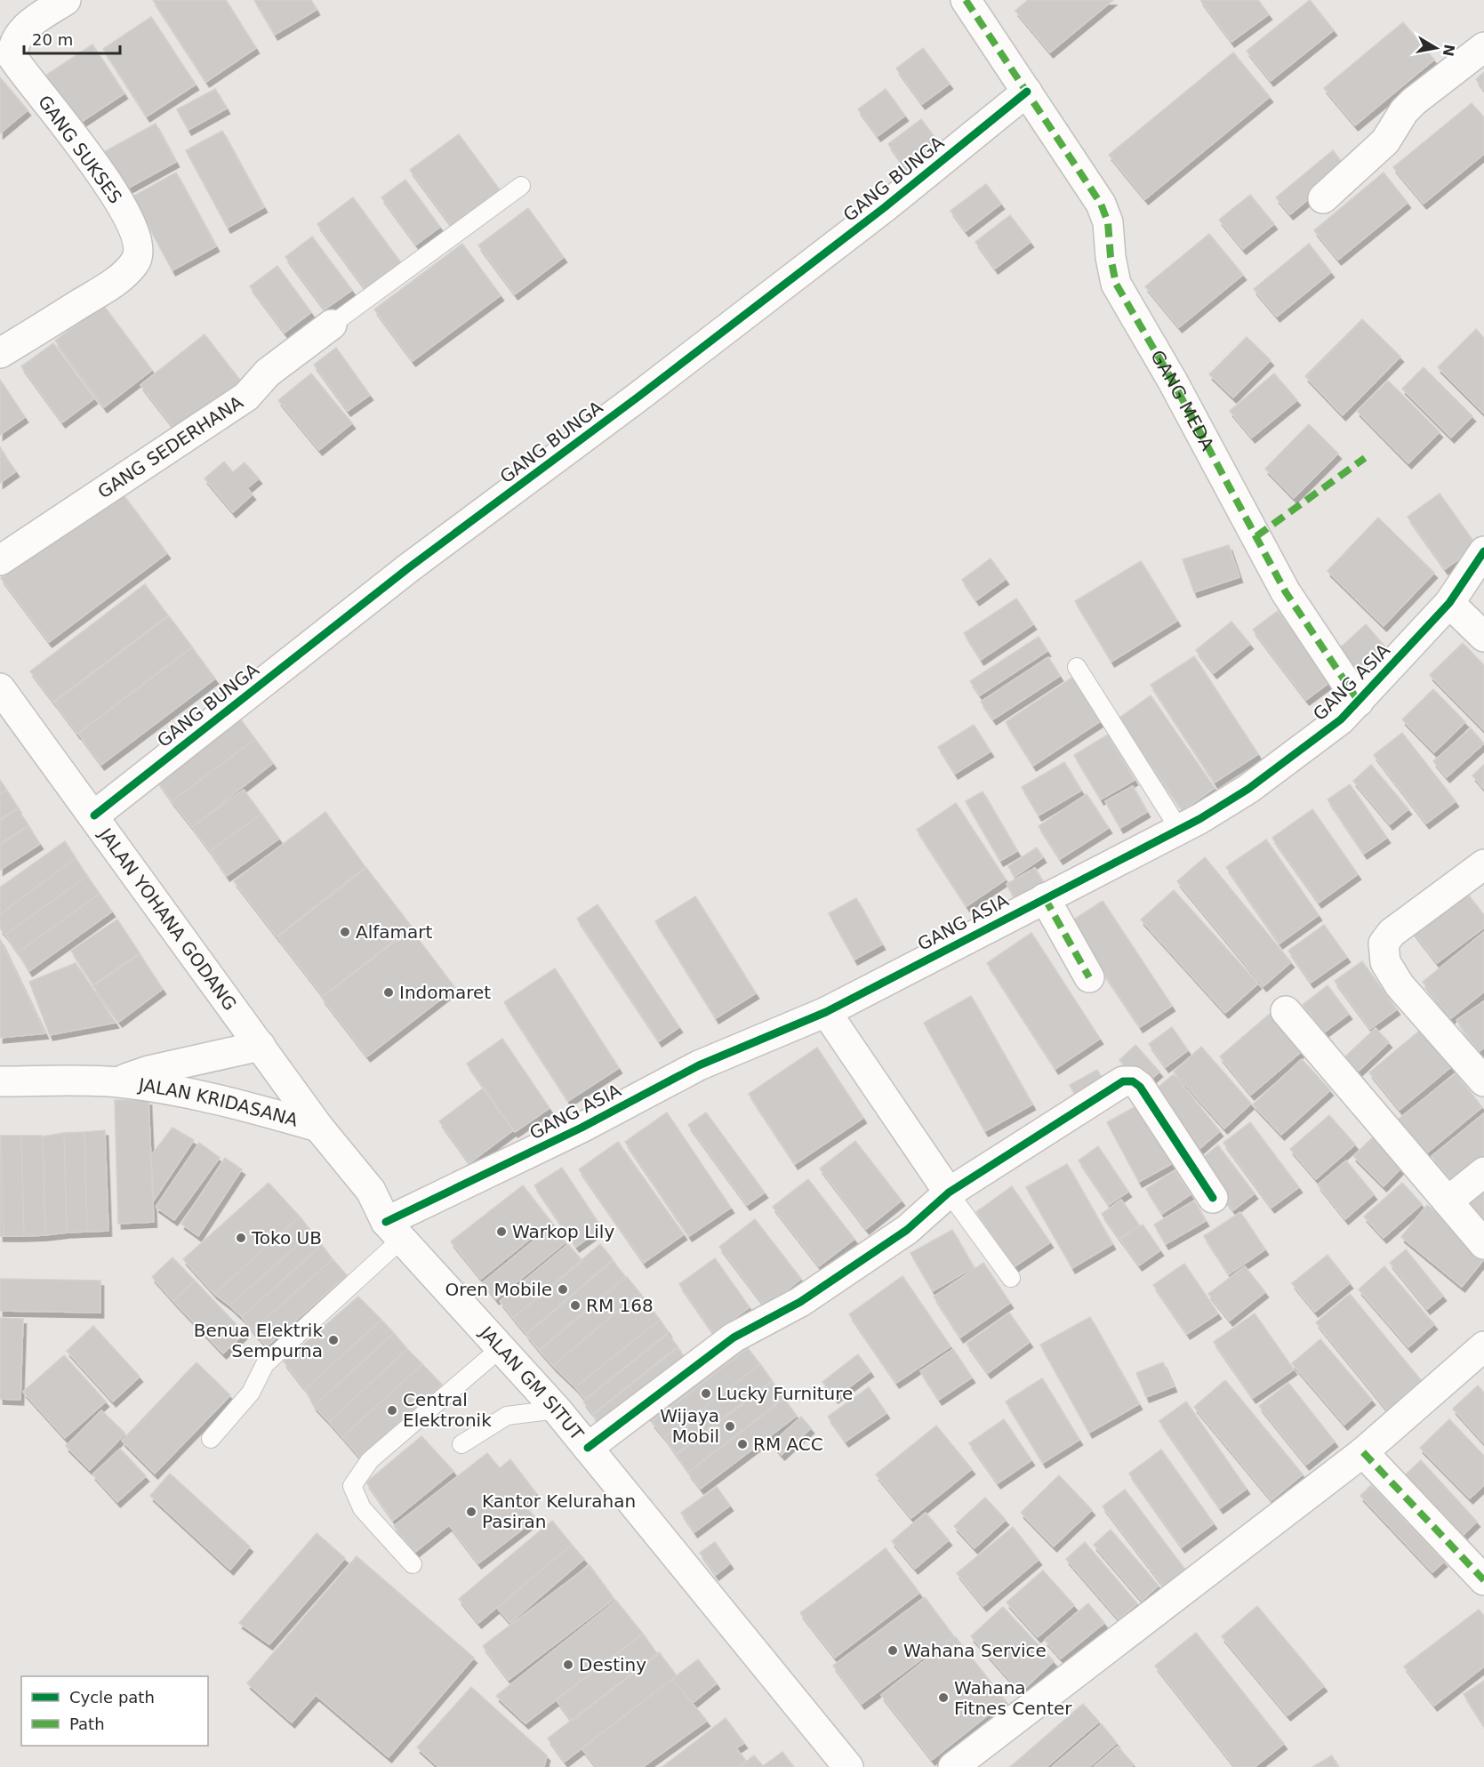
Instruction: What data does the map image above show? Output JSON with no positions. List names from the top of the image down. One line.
{"streets":{"street":["GANG SUKSES","GANG BUNGA","GANG MEDA","GANG SEDERHANA","GANG ASIA","JALAN YOHANA GODANG","JALAN KRIDASANA","JALAN GM SITUT"]},"crossings":[["GANG BUNGA","GANG MEDA"],["GANG BUNGA","JALAN YOHANA GODANG"],["GANG MEDA","GANG ASIA"],["GANG ASIA","JALAN GM SITUT"],["JALAN YOHANA GODANG","JALAN KRIDASANA"],["JALAN YOHANA GODANG","JALAN GM SITUT"],["JALAN KRIDASANA","JALAN GM SITUT"]],"places":["Alfamart","Indomaret","Warkop Lily","Toko UB","Oren Mobile","RM 168","Benua Elektrik Sempurna","Lucky Furniture","Central Elektronik","Wijaya Mobil","RM ACC","Kantor Kelurahan Pasiran","Wahana Service","Destiny","Wahana Fitnes Center"],"legend":["Cycle path","Path"],"scale_bar":"20 m","north":"right"}
